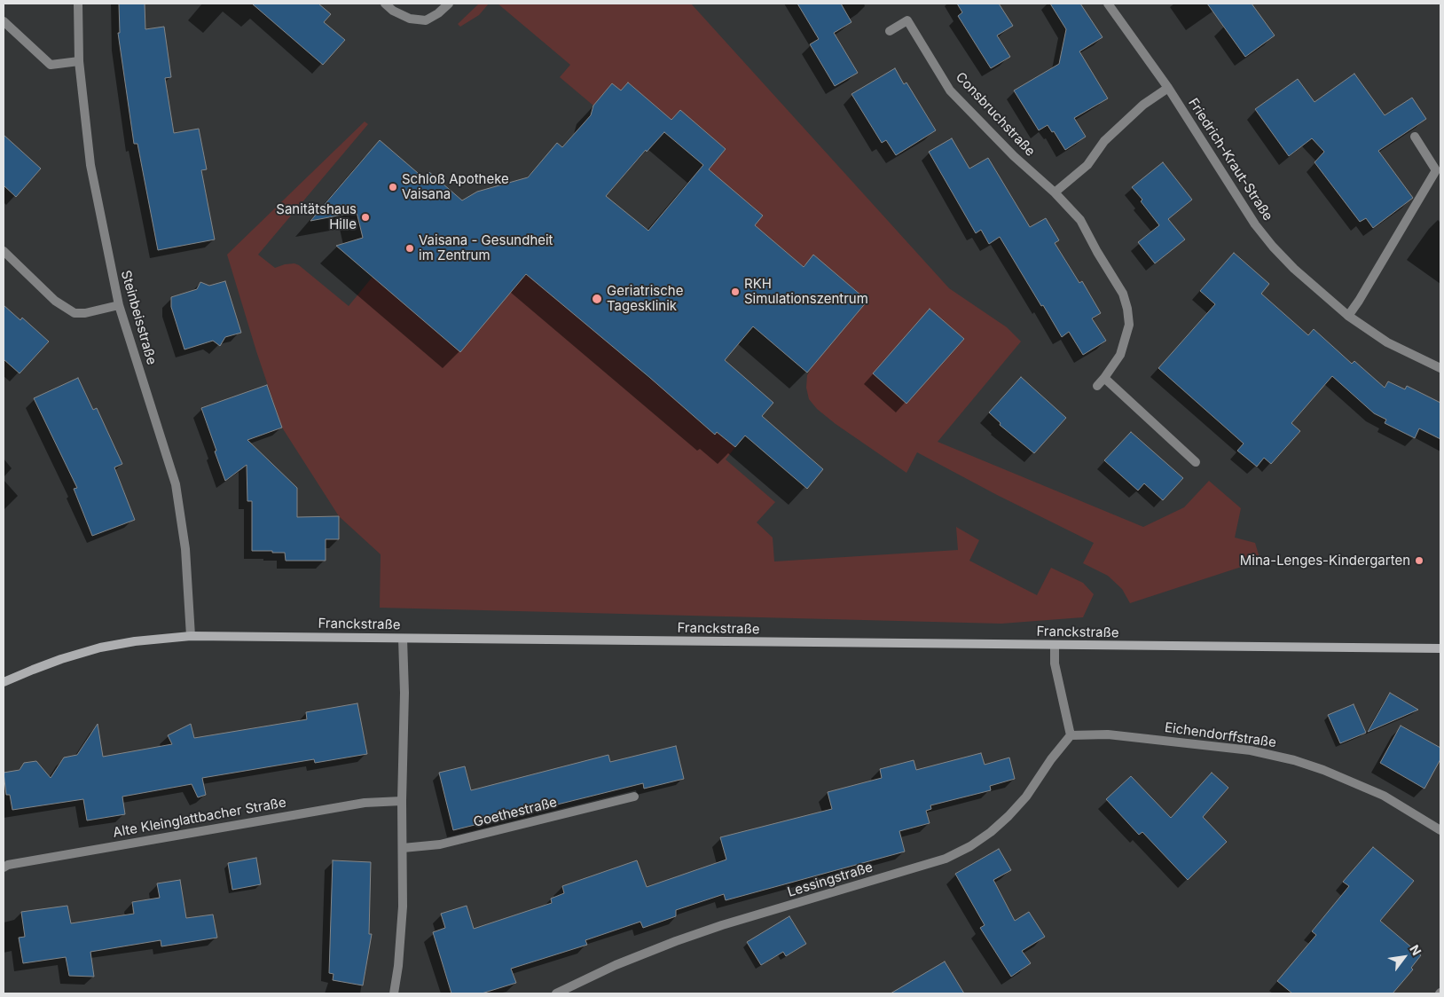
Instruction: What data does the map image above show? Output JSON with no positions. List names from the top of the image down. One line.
{"streets":{"street":["Consbruchstraße","Friedrich-Kraut-Straße","Steinbeisstraße","Franckstraße","Eichendorffstraße","Goethestraße","Alte Kleinglattbacher Straße","Lessingstraße"]},"crossings":[["Steinbeisstraße","Franckstraße"],["Eichendorffstraße","Lessingstraße"]],"places":["Schloß Apotheke Vaisana","Sanitätshaus Hille","Vaisana - Gesundheit im Zentrum","RKH Simulationszentrum","Geriatrische Tagesklinik","Mina-Lenges-Kindergarten"],"north":"top right"}
